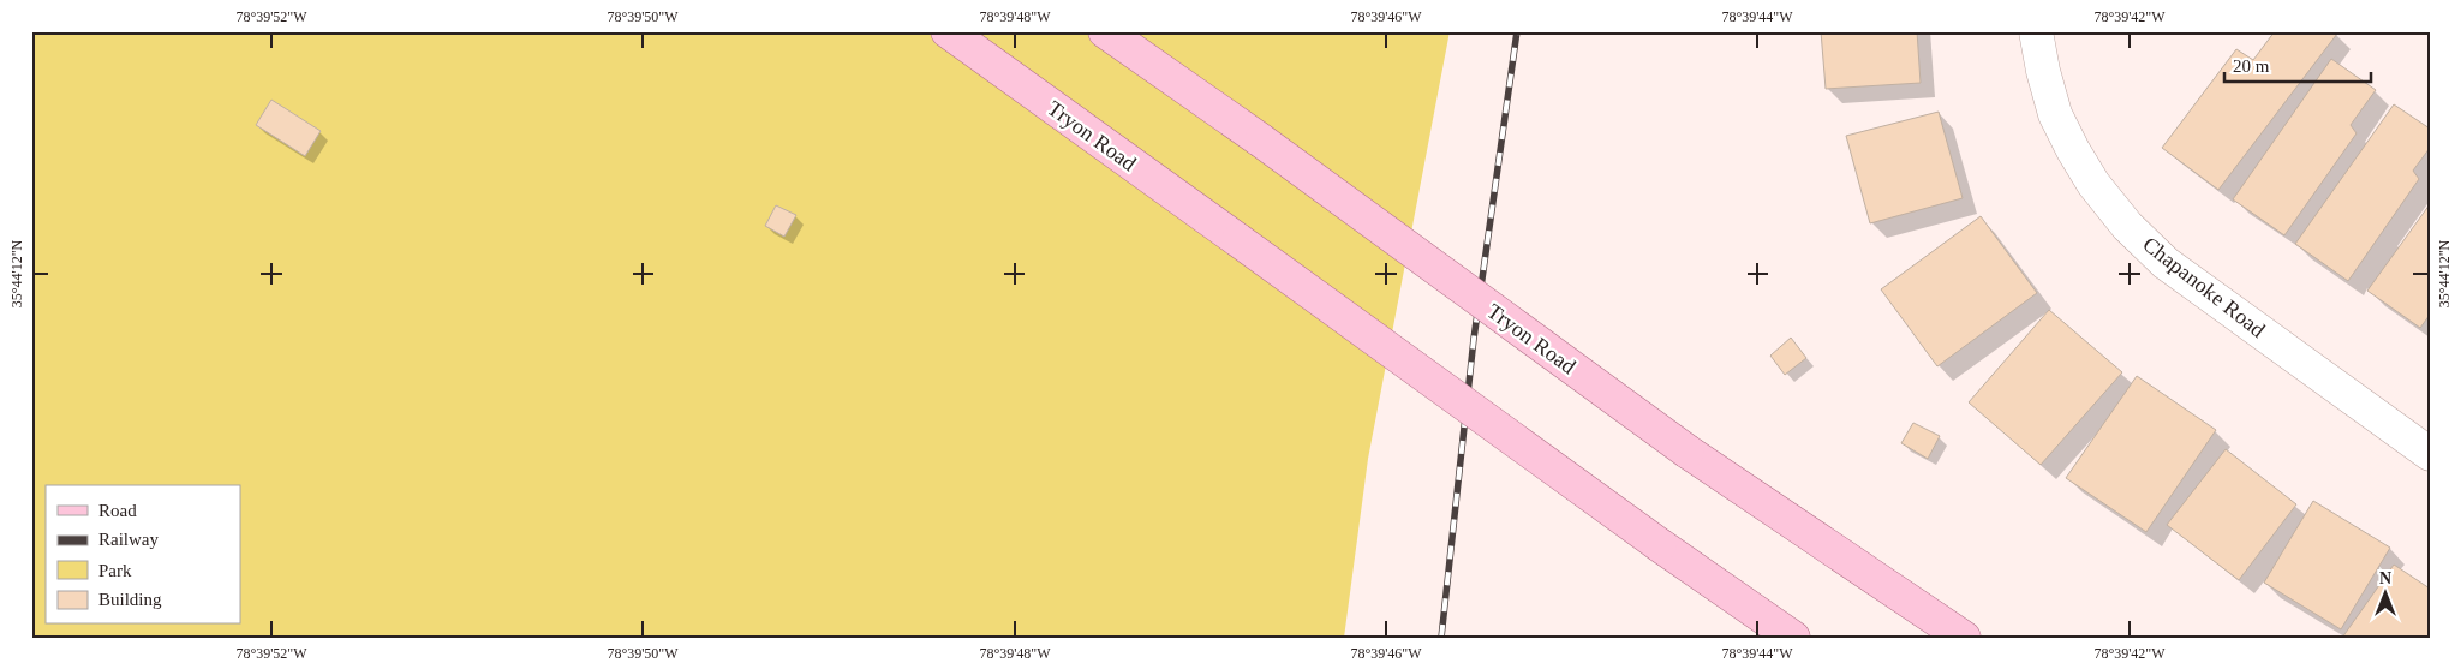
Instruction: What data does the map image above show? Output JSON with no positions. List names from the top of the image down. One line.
{"streets":{"main road":["Tryon Road"],"street":["Chapanoke Road"]},"legend":["Road","Railway","Park","Building"],"scale_bar":"20 m","north":"top","coordinates":["78°39'52\"W","78°39'50\"W","78°39'48\"W","78°39'46\"W","78°39'44\"W","78°39'42\"W","35°44'12\"N"]}
